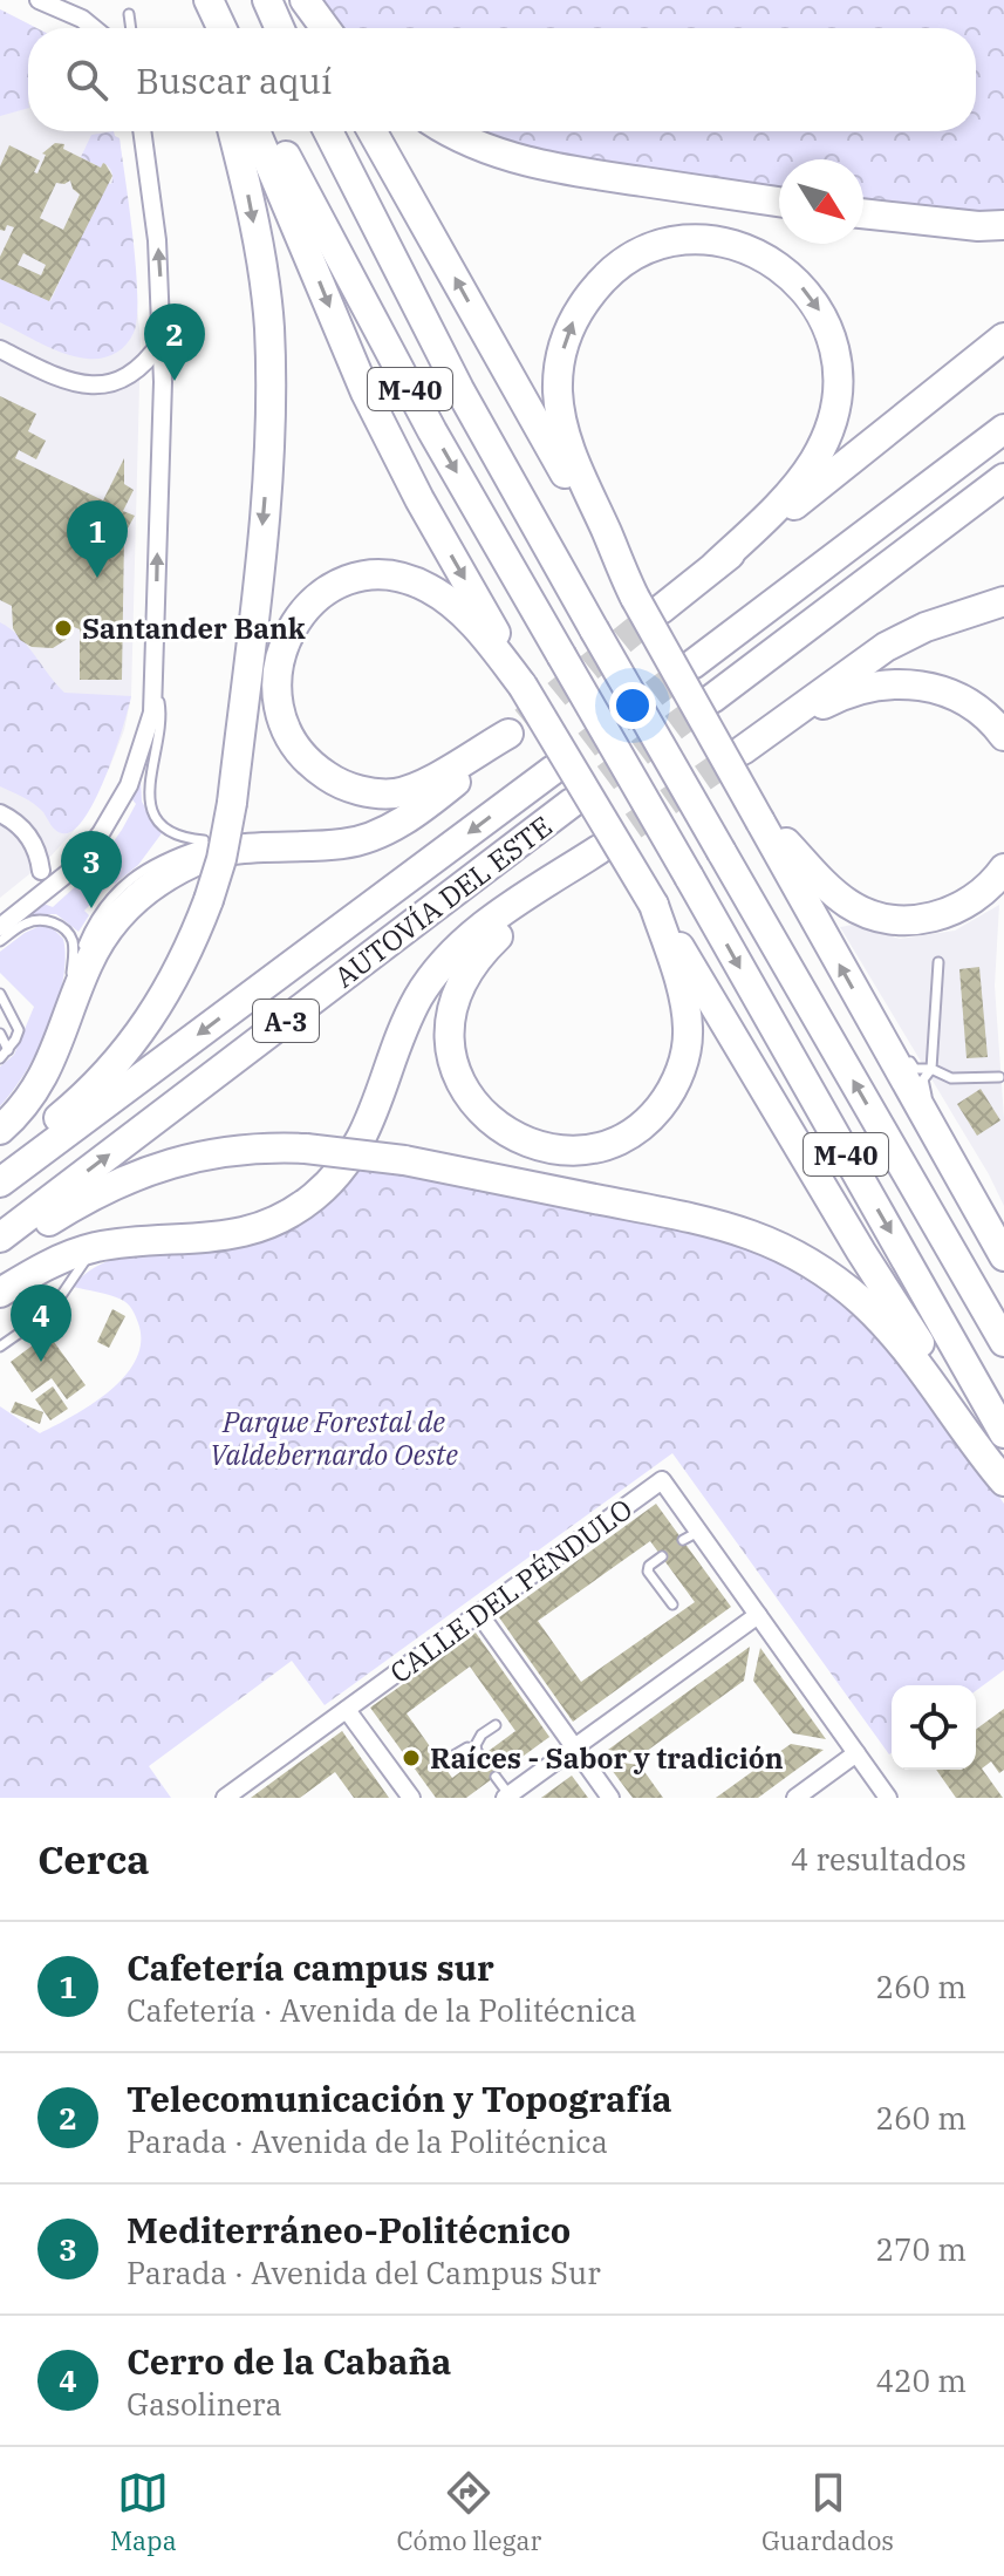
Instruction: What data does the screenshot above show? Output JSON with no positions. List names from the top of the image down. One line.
{"streets":{"highway":["M-40","AUTOVÍA DEL ESTE","A-3"],"street":["CALLE DEL PÉNDULO"]},"parks":["Parque Forestal de Valdebernardo Oeste"],"places":["Santander Bank","Raíces - Sabor y tradición"],"north":"bottom right","page":{"search":"Buscar aquí","pins":["2","1","3","4"],"heading":["Cerca","4 resultados"],"list":[{"mark":"1","name":"Cafetería campus sur","note":"Cafetería · Avenida de la Politécnica","value":"260 m"},{"mark":"2","name":"Telecomunicación y Topografía","note":"Parada · Avenida de la Politécnica","value":"260 m"},{"mark":"3","name":"Mediterráneo-Politécnico","note":"Parada · Avenida del Campus Sur","value":"270 m"},{"mark":"4","name":"Cerro de la Cabaña","note":"Gasolinera","value":"420 m"}],"nav":["Mapa","Cómo llegar","Guardados"]}}
